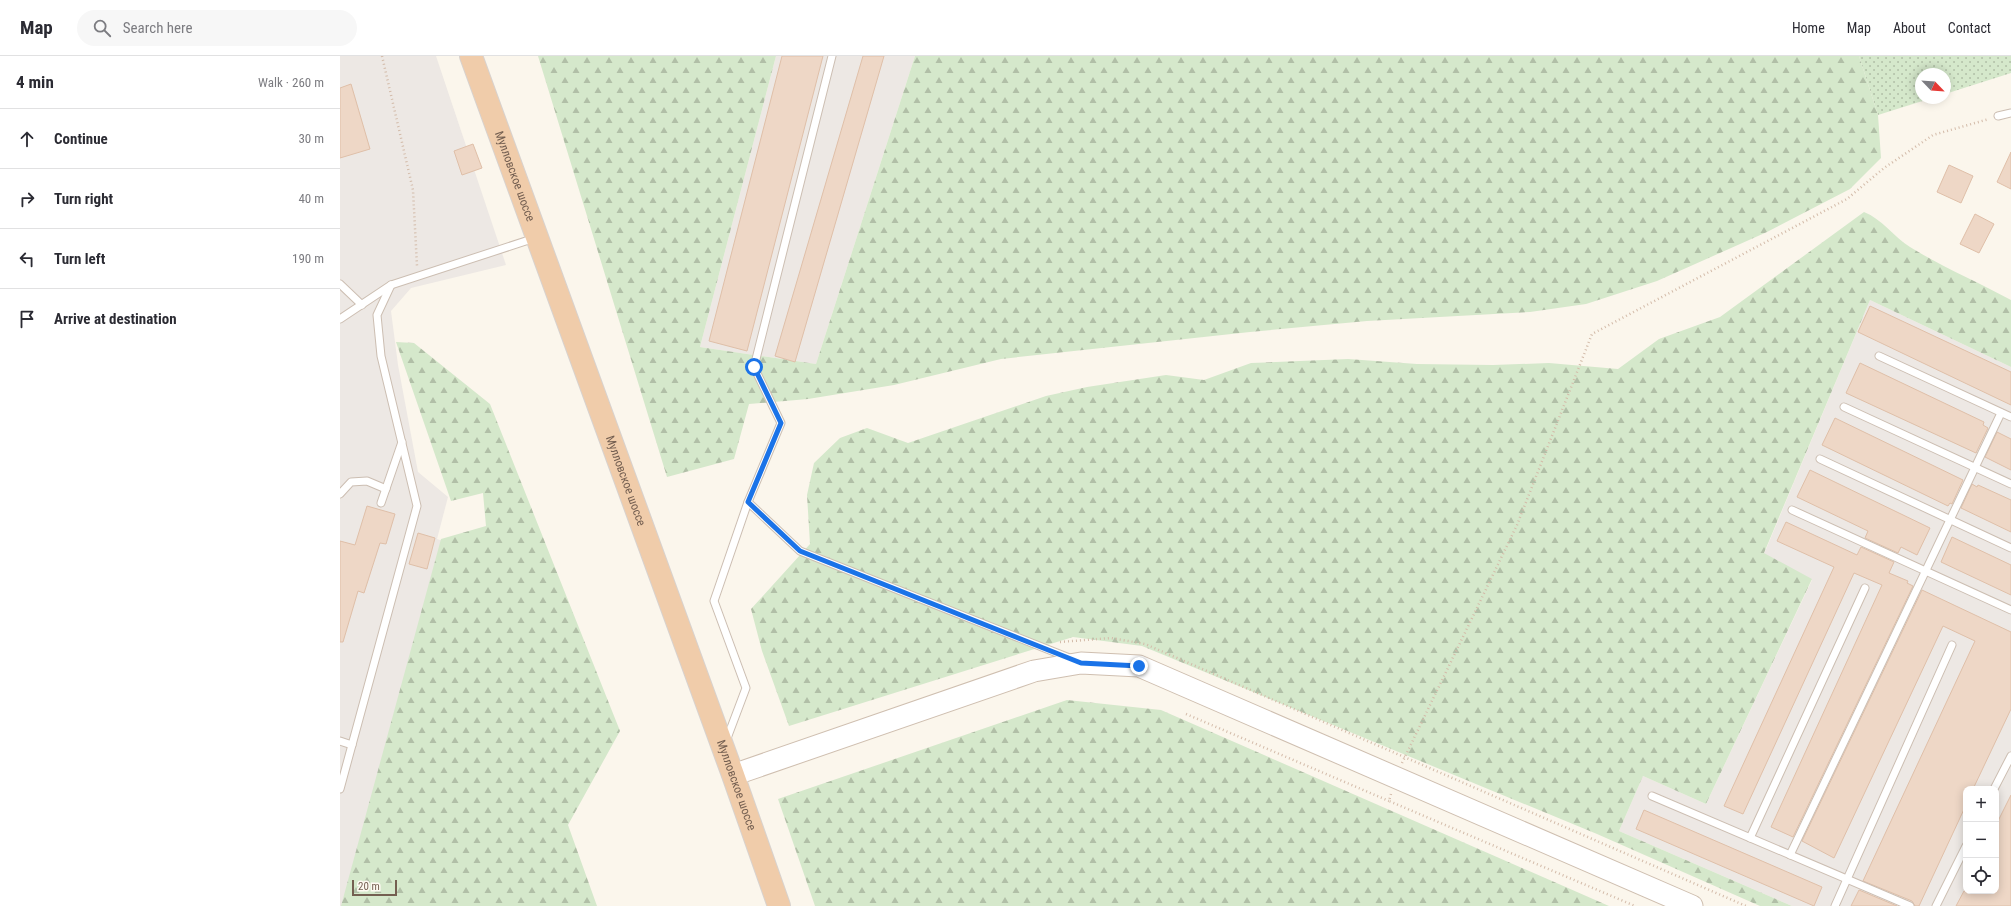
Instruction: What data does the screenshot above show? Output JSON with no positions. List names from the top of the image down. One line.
{"streets":{"highway":["Мулловское шоссе"]},"scale_bar":"20 m","north":"bottom right","page":{"header":"Map","search":"Search here","nav":["Home","Map","About","Contact"],"heading":["4 min","Walk · 260 m"],"list":[["Continue","30 m"],["Turn right","40 m"],["Turn left","190 m"],"Arrive at destination"],"map_buttons":["+","−"],"scale":"20 m"}}
